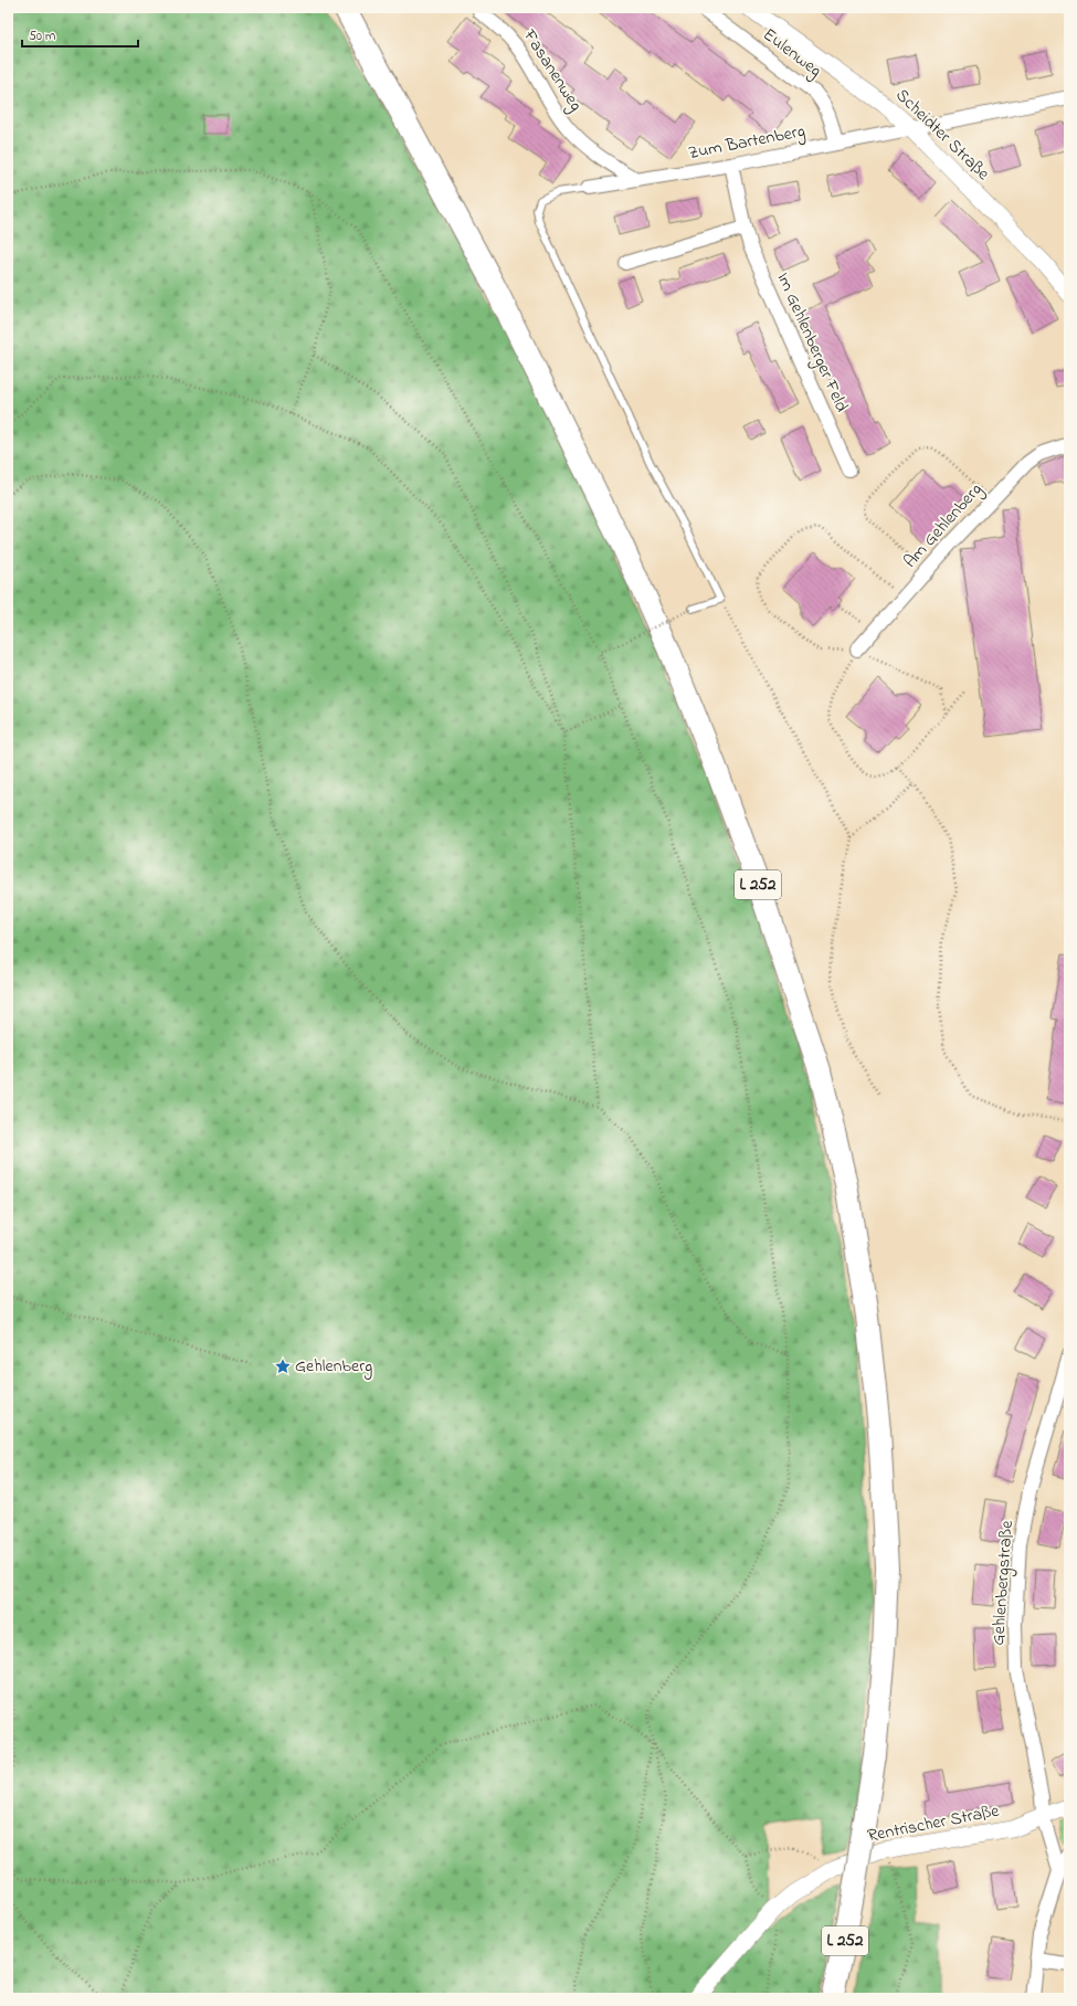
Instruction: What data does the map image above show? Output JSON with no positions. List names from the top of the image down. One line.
{"streets":{"highway":["L 252"],"street":["Eulenweg","Fasanenweg","Scheidter Straße","Zum Bartenberg","Im Gehlenberger Feld","Am Gehlenberg","Gehlenbergstraße","Rentrischer Straße"]},"crossings":[["Eulenweg","Zum Bartenberg"],["Fasanenweg","Zum Bartenberg"],["Scheidter Straße","Zum Bartenberg"],["Zum Bartenberg","Im Gehlenberger Feld"],["Gehlenbergstraße","Rentrischer Straße"]],"places":{"place":["Gehlenberg"]},"scale_bar":"50 m"}
